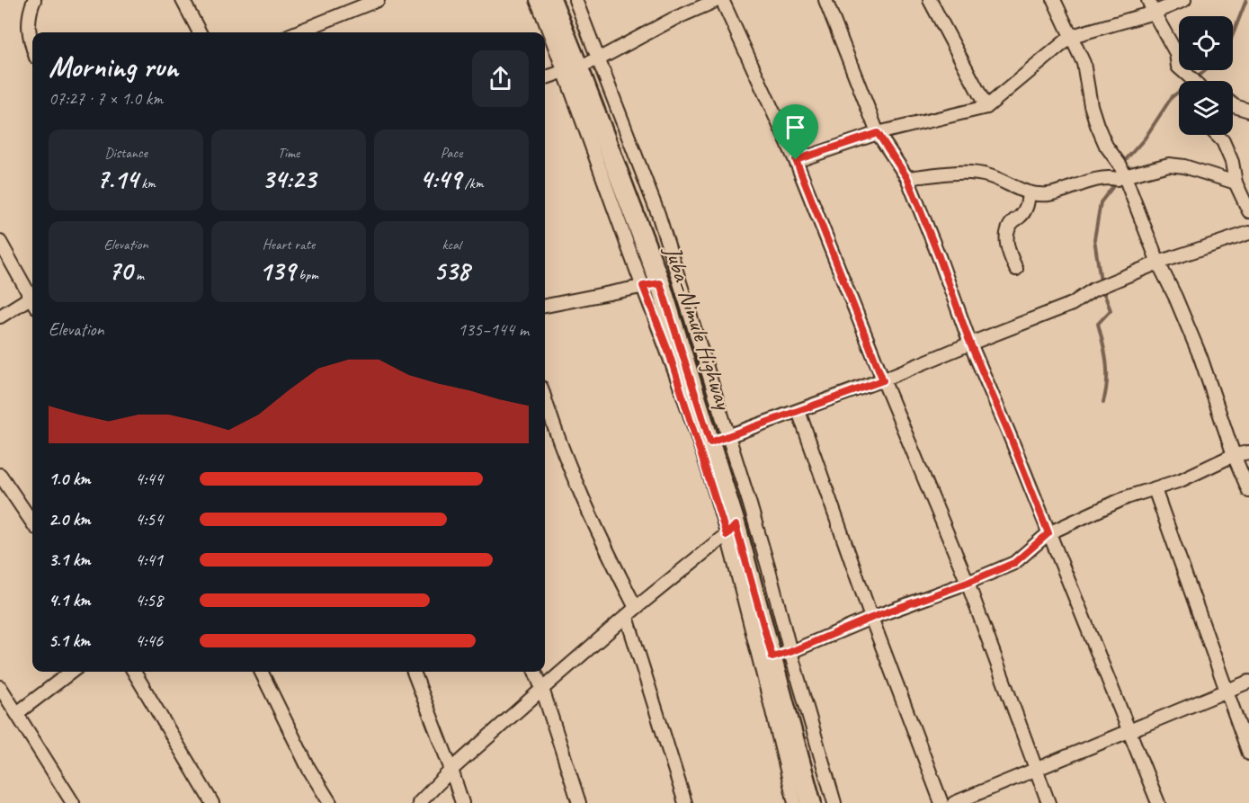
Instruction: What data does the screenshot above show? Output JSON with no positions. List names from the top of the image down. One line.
{"streets":{"main road":["Juba–Nimule Highway"]},"page":{"heading":["Morning run","07:27 · 7 × 1.0 km"],"stats":[["Distance","7.14 km"],["Time","34:23"],["Pace","4:49 /km"],["Elevation","70 m"],["Heart rate","139 bpm"],["kcal","538"]],"chart":["Elevation","135–144 m"],"list":[{"name":"1.0 km","note":"4:44"},{"name":"2.0 km","note":"4:54"},{"name":"3.1 km","note":"4:41"},{"name":"4.1 km","note":"4:58"},{"name":"5.1 km","note":"4:46"}]}}
